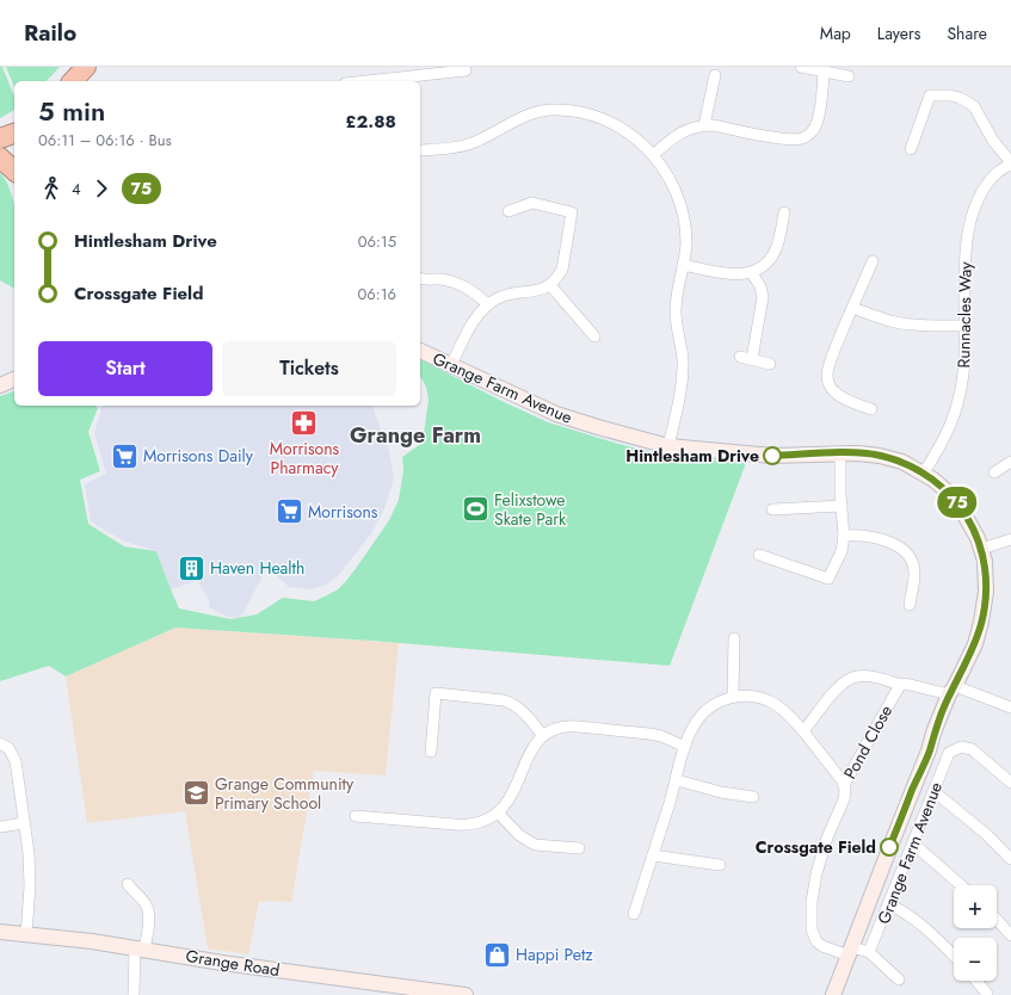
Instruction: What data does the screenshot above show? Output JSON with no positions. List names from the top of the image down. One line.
{"streets":{"street":["Runnacles Way","Grange Farm Avenue","Pond Close","Grange Road"]},"crossings":[["Runnacles Way","Grange Farm Avenue"],["Grange Farm Avenue","Pond Close"]],"districts":["Grange Farm"],"places":{"pharmacy":["Morrisons Pharmacy"],"supermarket":["Morrisons Daily","Morrisons"],"other":["Hintlesham Drive","Crossgate Field"],"sports":["Felixstowe Skate Park"],"building":["Haven Health"],"school or university":["Grange Community Primary School"],"shop":["Happi Petz"]},"lines":["bus line 75"],"page":{"header":"Railo","nav":["Map","Layers","Share"],"on_map":"75","heading":["5 min","06:11 – 06:16 · Bus","£2.88"],"legs":["4","75"],"list":[{"name":"Hintlesham Drive","value":"06:15"},{"name":"Crossgate Field","value":"06:16"}],"buttons":["Start","Tickets"],"map_buttons":["+","−"]}}
